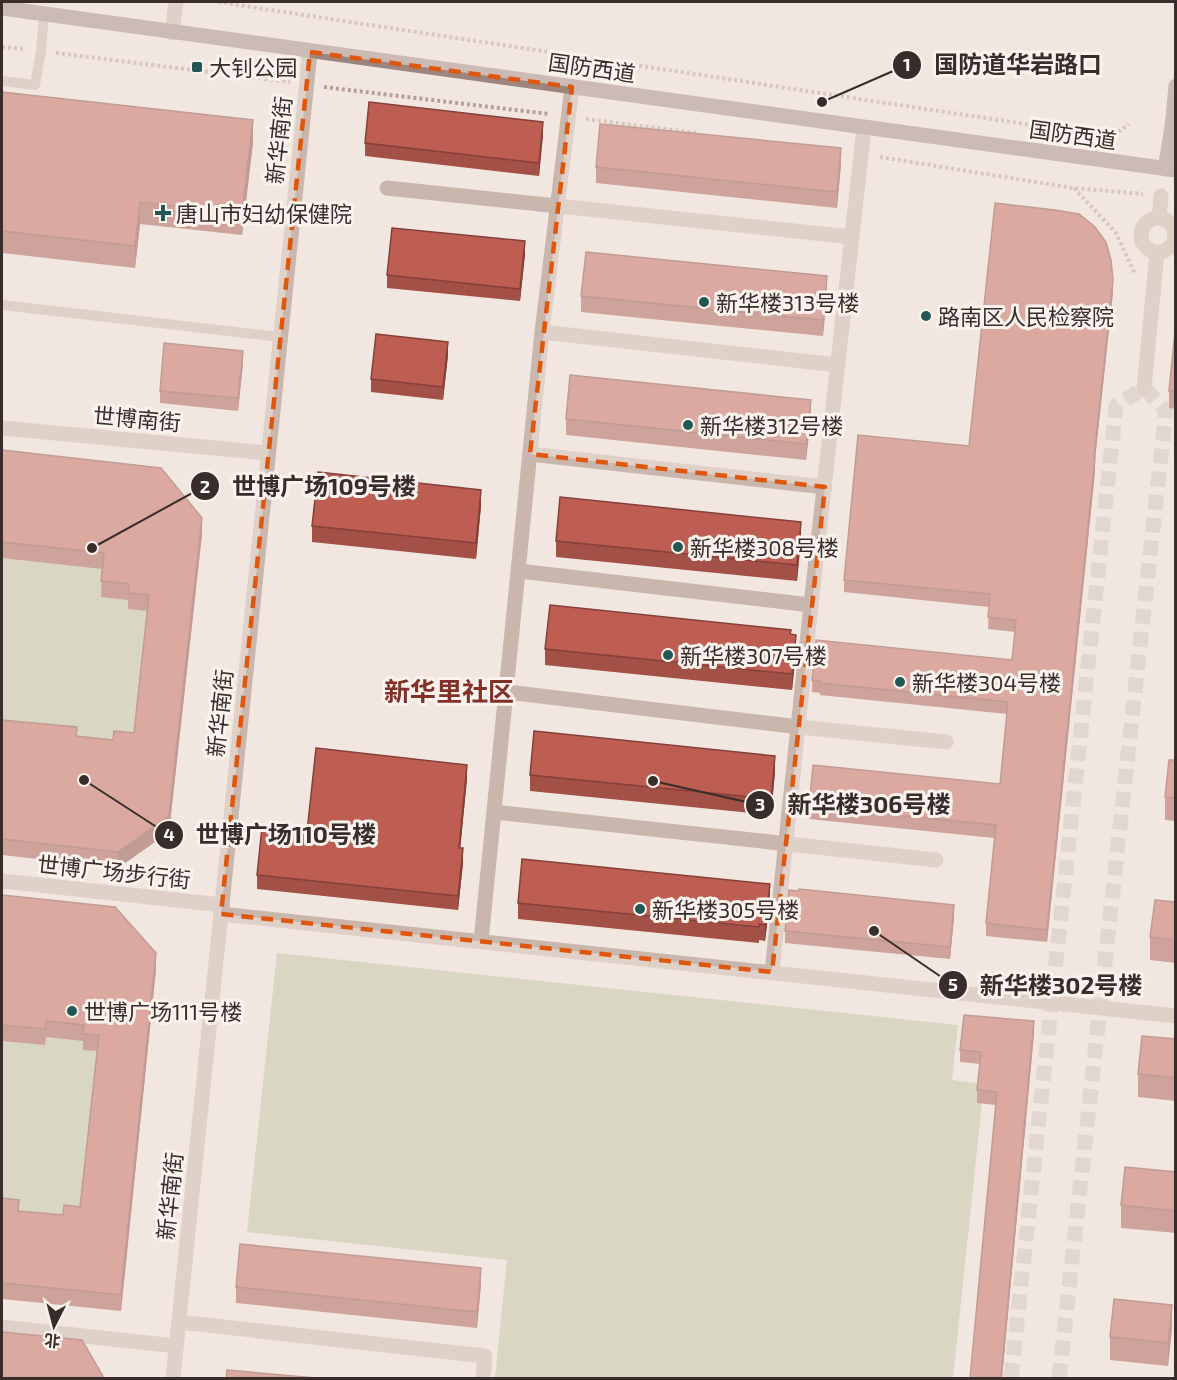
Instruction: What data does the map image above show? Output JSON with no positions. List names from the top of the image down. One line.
{"streets":{"street":["国防西道","新华南街","世博南街","世博广场步行街"]},"crossings":[["国防西道","新华南街"],["新华南街","世博南街"],["新华南街","世博广场步行街"]],"districts":["新华里社区"],"places":{"transit":["大钊公园"],"other":["国防道华岩路口","新华楼313号楼","路南区人民检察院","新华楼312号楼","新华楼308号楼","世博广场109号楼","新华楼307号楼","新华楼304号楼","世博广场110号楼","新华楼306号楼","新华楼305号楼","新华楼302号楼","世博广场111号楼"],"health":["唐山市妇幼保健院"]},"north":"bottom"}
